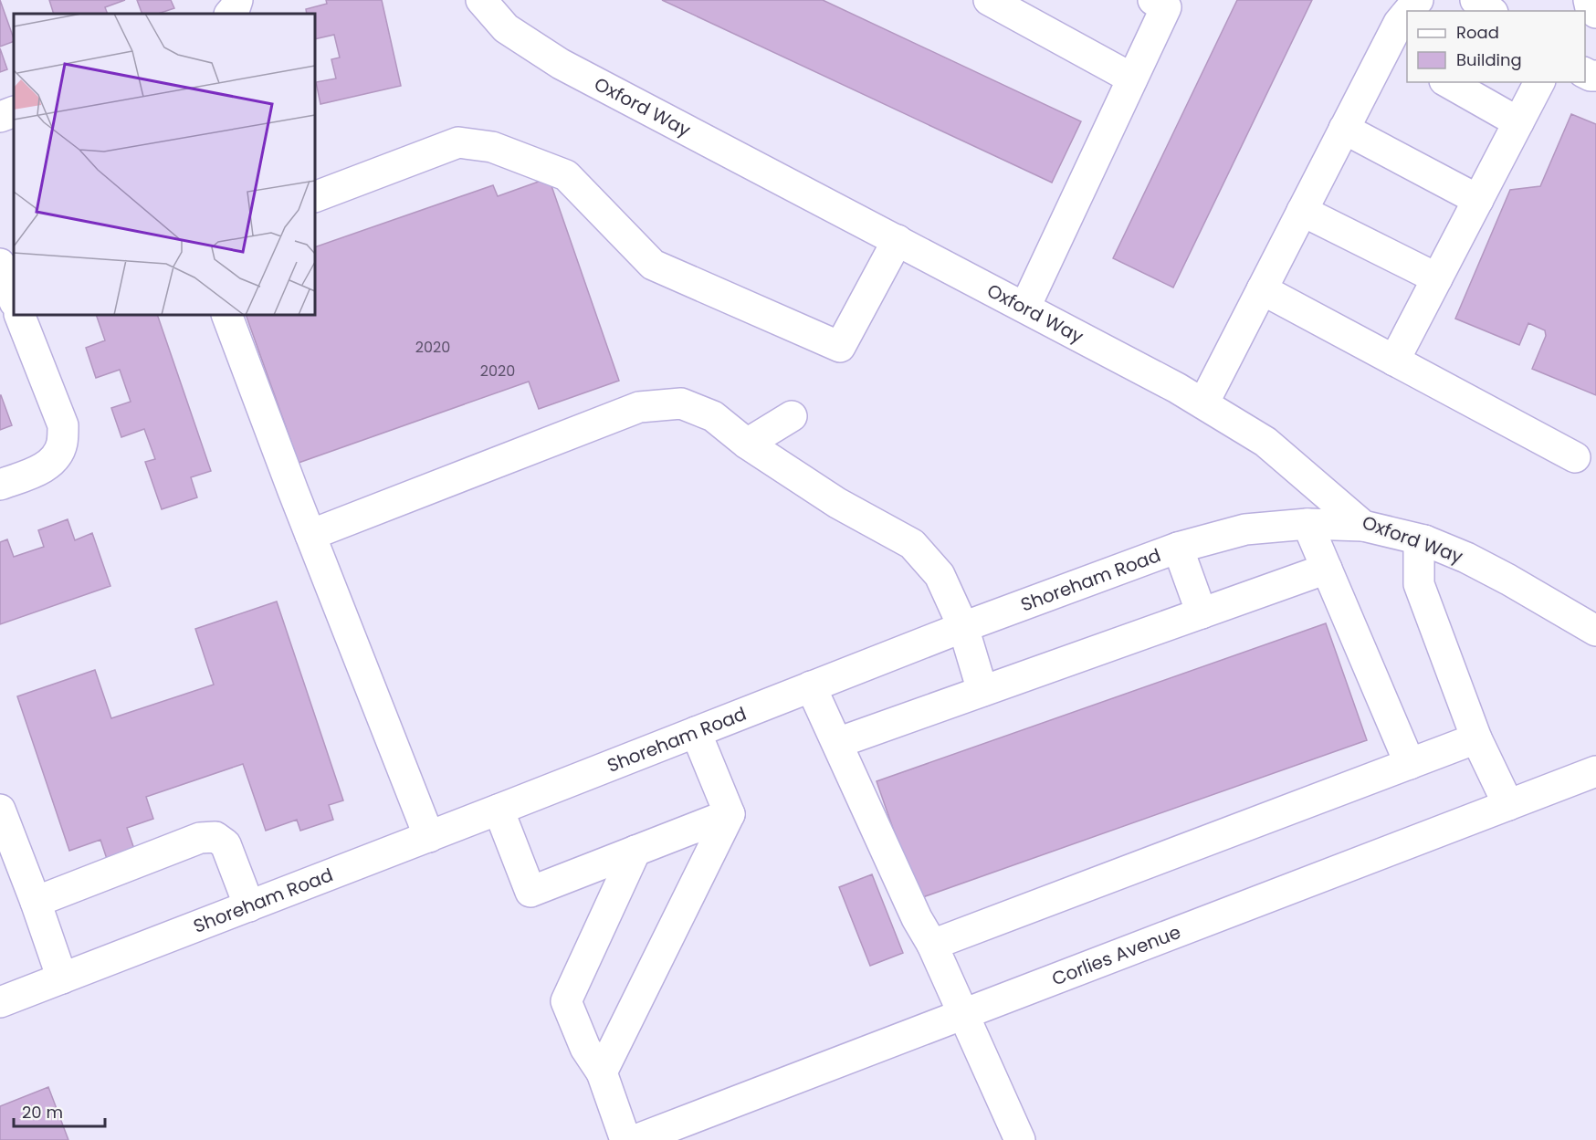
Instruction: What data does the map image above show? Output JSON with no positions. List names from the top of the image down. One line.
{"streets":{"main road":["Oxford Way","Shoreham Road","Corlies Avenue"]},"crossings":[["Oxford Way","Shoreham Road"]],"house_numbers":["2020","2020"],"legend":["Road","Building"],"scale_bar":"20 m"}
